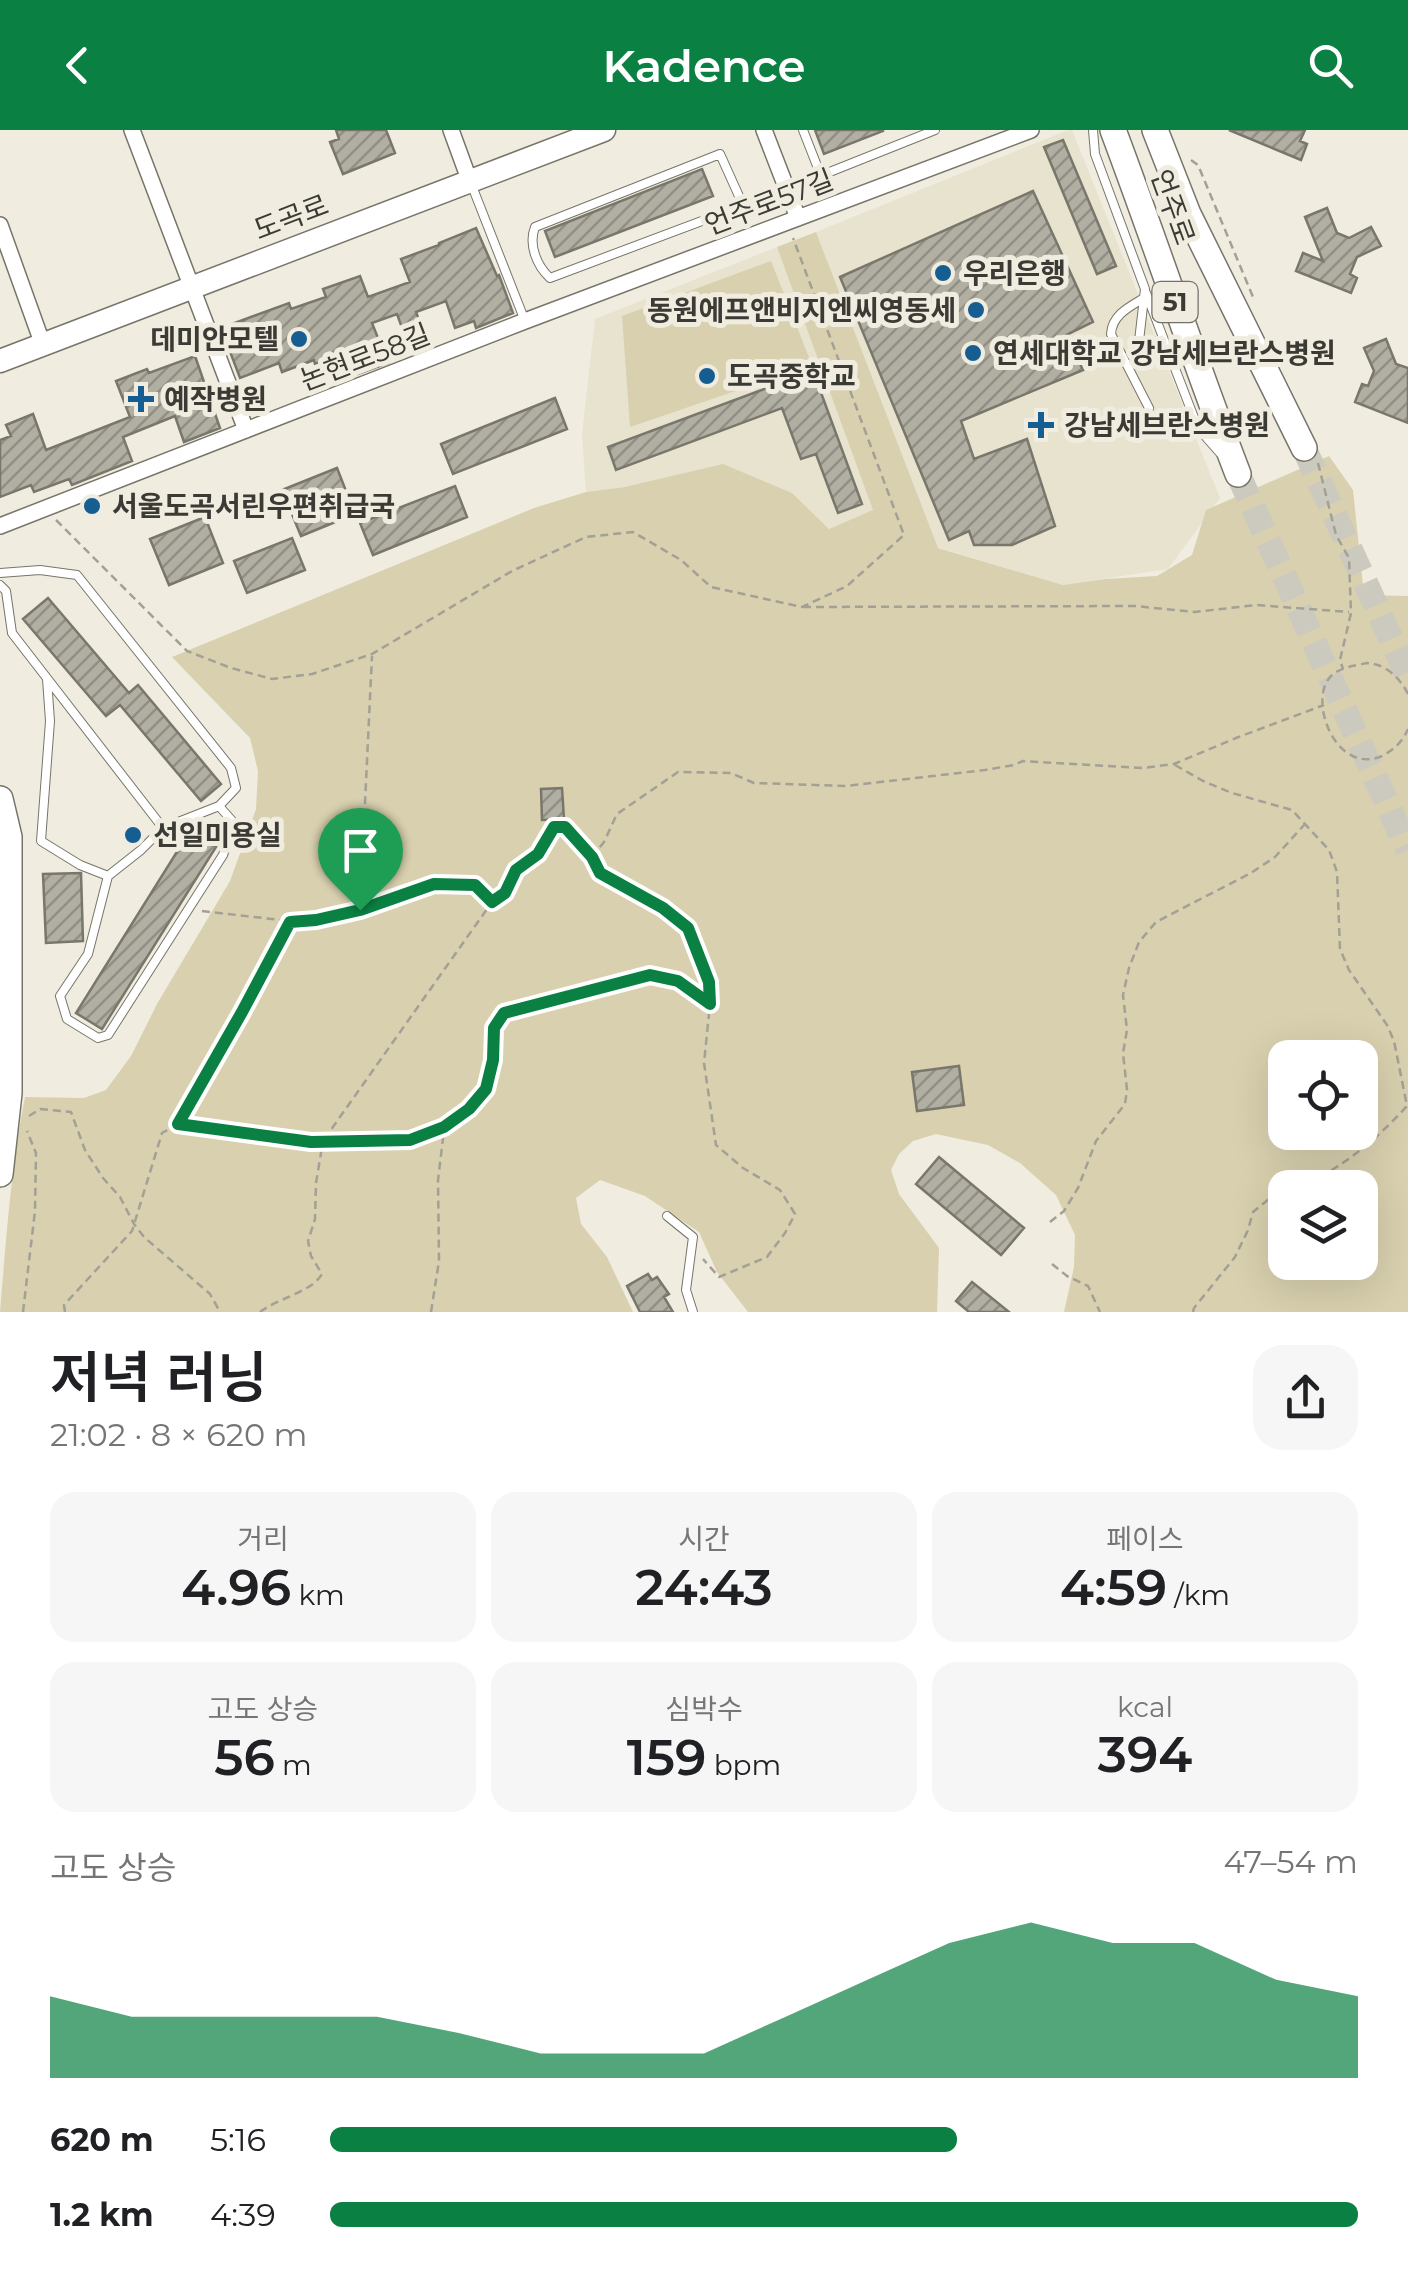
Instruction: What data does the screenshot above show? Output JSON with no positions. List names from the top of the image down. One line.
{"streets":{"main road":["언주로","도곡로","51"],"street":["언주로57길","논현로58길"]},"crossings":[["언주로57길","논현로58길"]],"places":{"other":["우리은행","동원에프앤비지엔씨영동세","데미안모텔","연세대학교 강남세브란스병원","도곡중학교","서울도곡서린우편취급국","선일미용실"],"health":["예작병원","강남세브란스병원"]},"page":{"header":"Kadence","heading":["저녁 러닝","21:02 · 8 × 620 m"],"stats":[["거리","4.96 km"],["시간","24:43"],["페이스","4:59 /km"],["고도 상승","56 m"],["심박수","159 bpm"],["kcal","394"]],"chart":["고도 상승","47–54 m"],"list":[{"name":"620 m","note":"5:16"},{"name":"1.2 km","note":"4:39"}]}}
